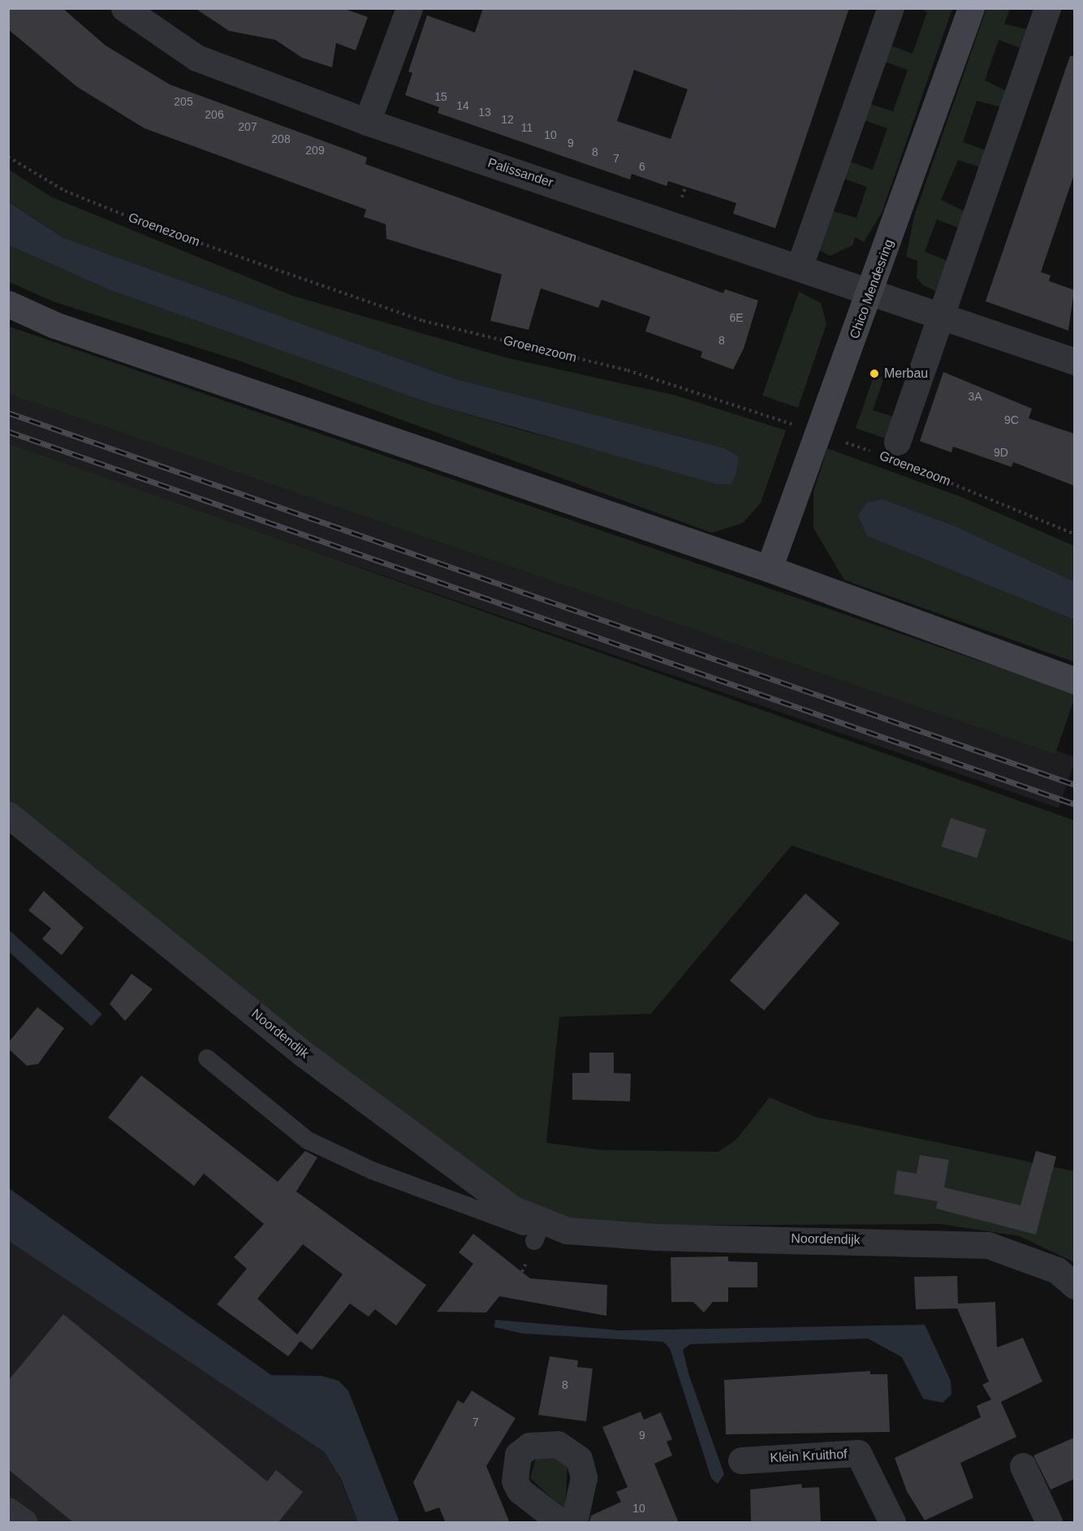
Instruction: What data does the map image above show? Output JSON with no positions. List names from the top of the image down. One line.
{"streets":{"street":["Palissander","Chico Mendesring","Noordendijk","Klein Kruithof"],"path":["Groenezoom"]},"crossings":[["Palissander","Chico Mendesring"],["Groenezoom","Chico Mendesring"]],"places":["Merbau"],"house_numbers":["15","205","14","13","206","12","207","11","10","208","9","209","8","7","6","6E","8","3A","9C","9D","8","7","9","10"]}
